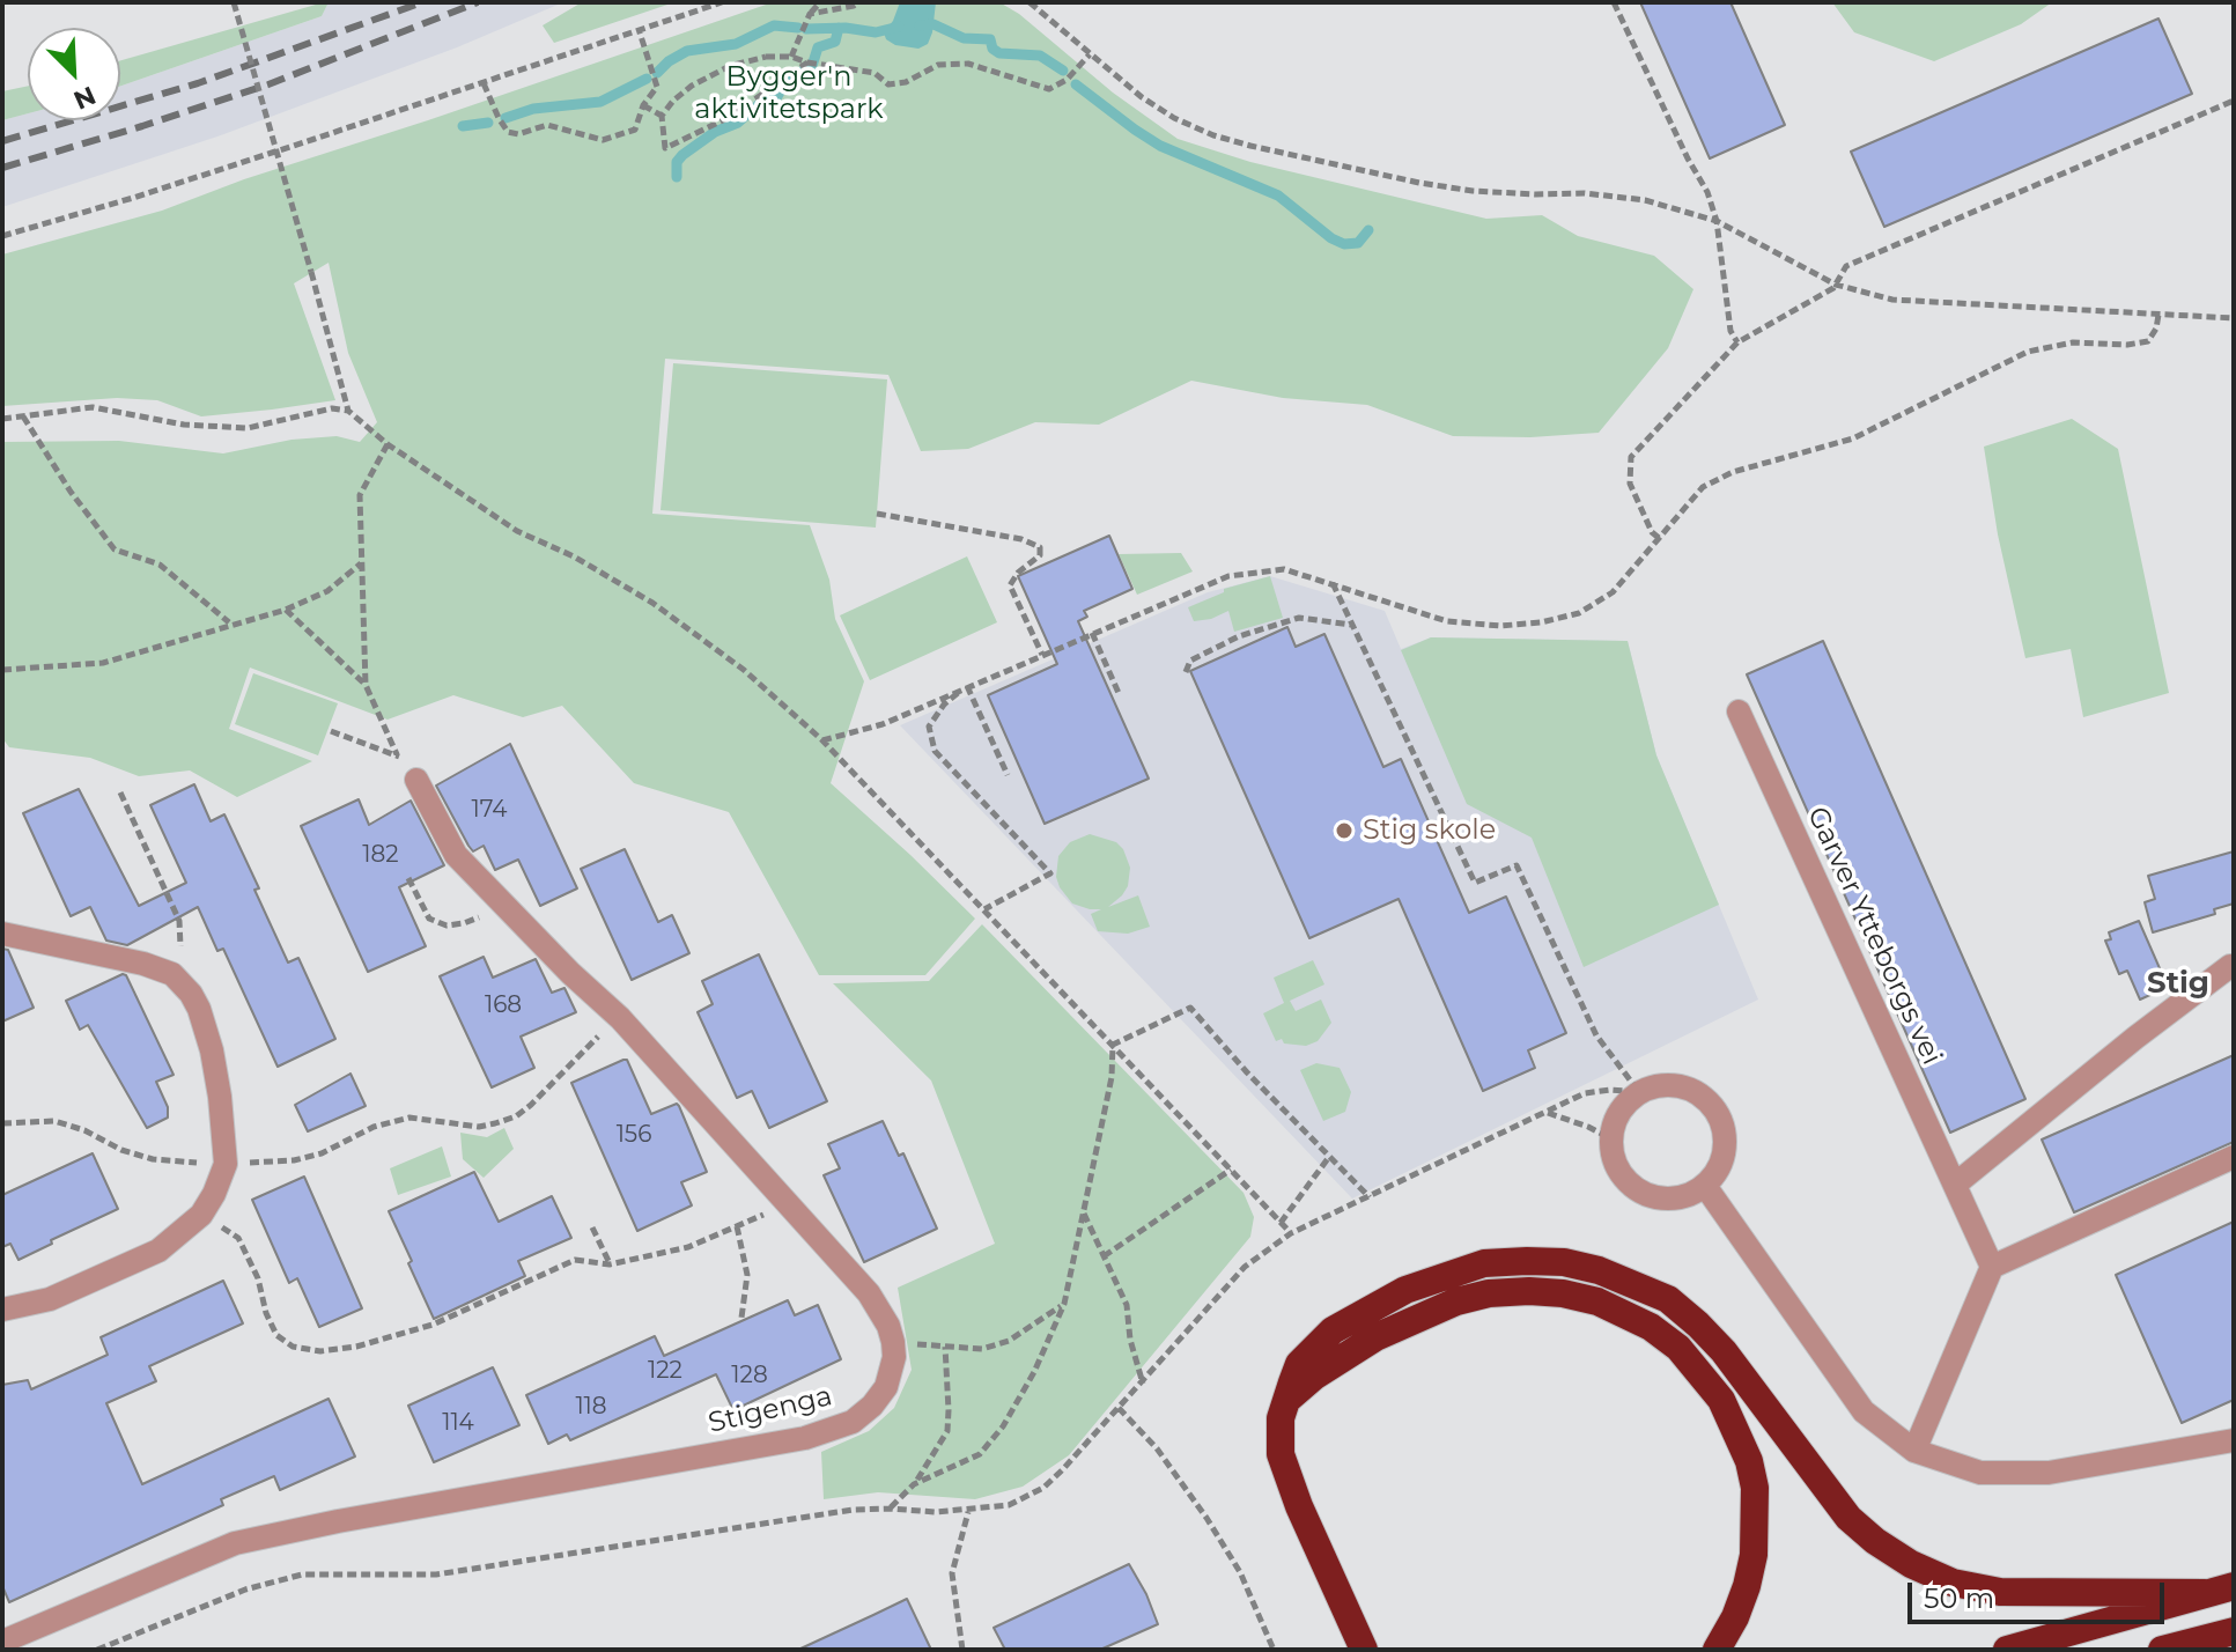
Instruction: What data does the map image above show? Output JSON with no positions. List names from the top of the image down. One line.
{"streets":{"street":["Garver Ytteborgs vei","Stigenga"]},"districts":["Stig"],"parks":["Bygger'n aktivitetspark"],"places":["Stig skole"],"house_numbers":["174","182","168","156","122","128","118","114"],"scale_bar":"50 m","north":"bottom right"}
